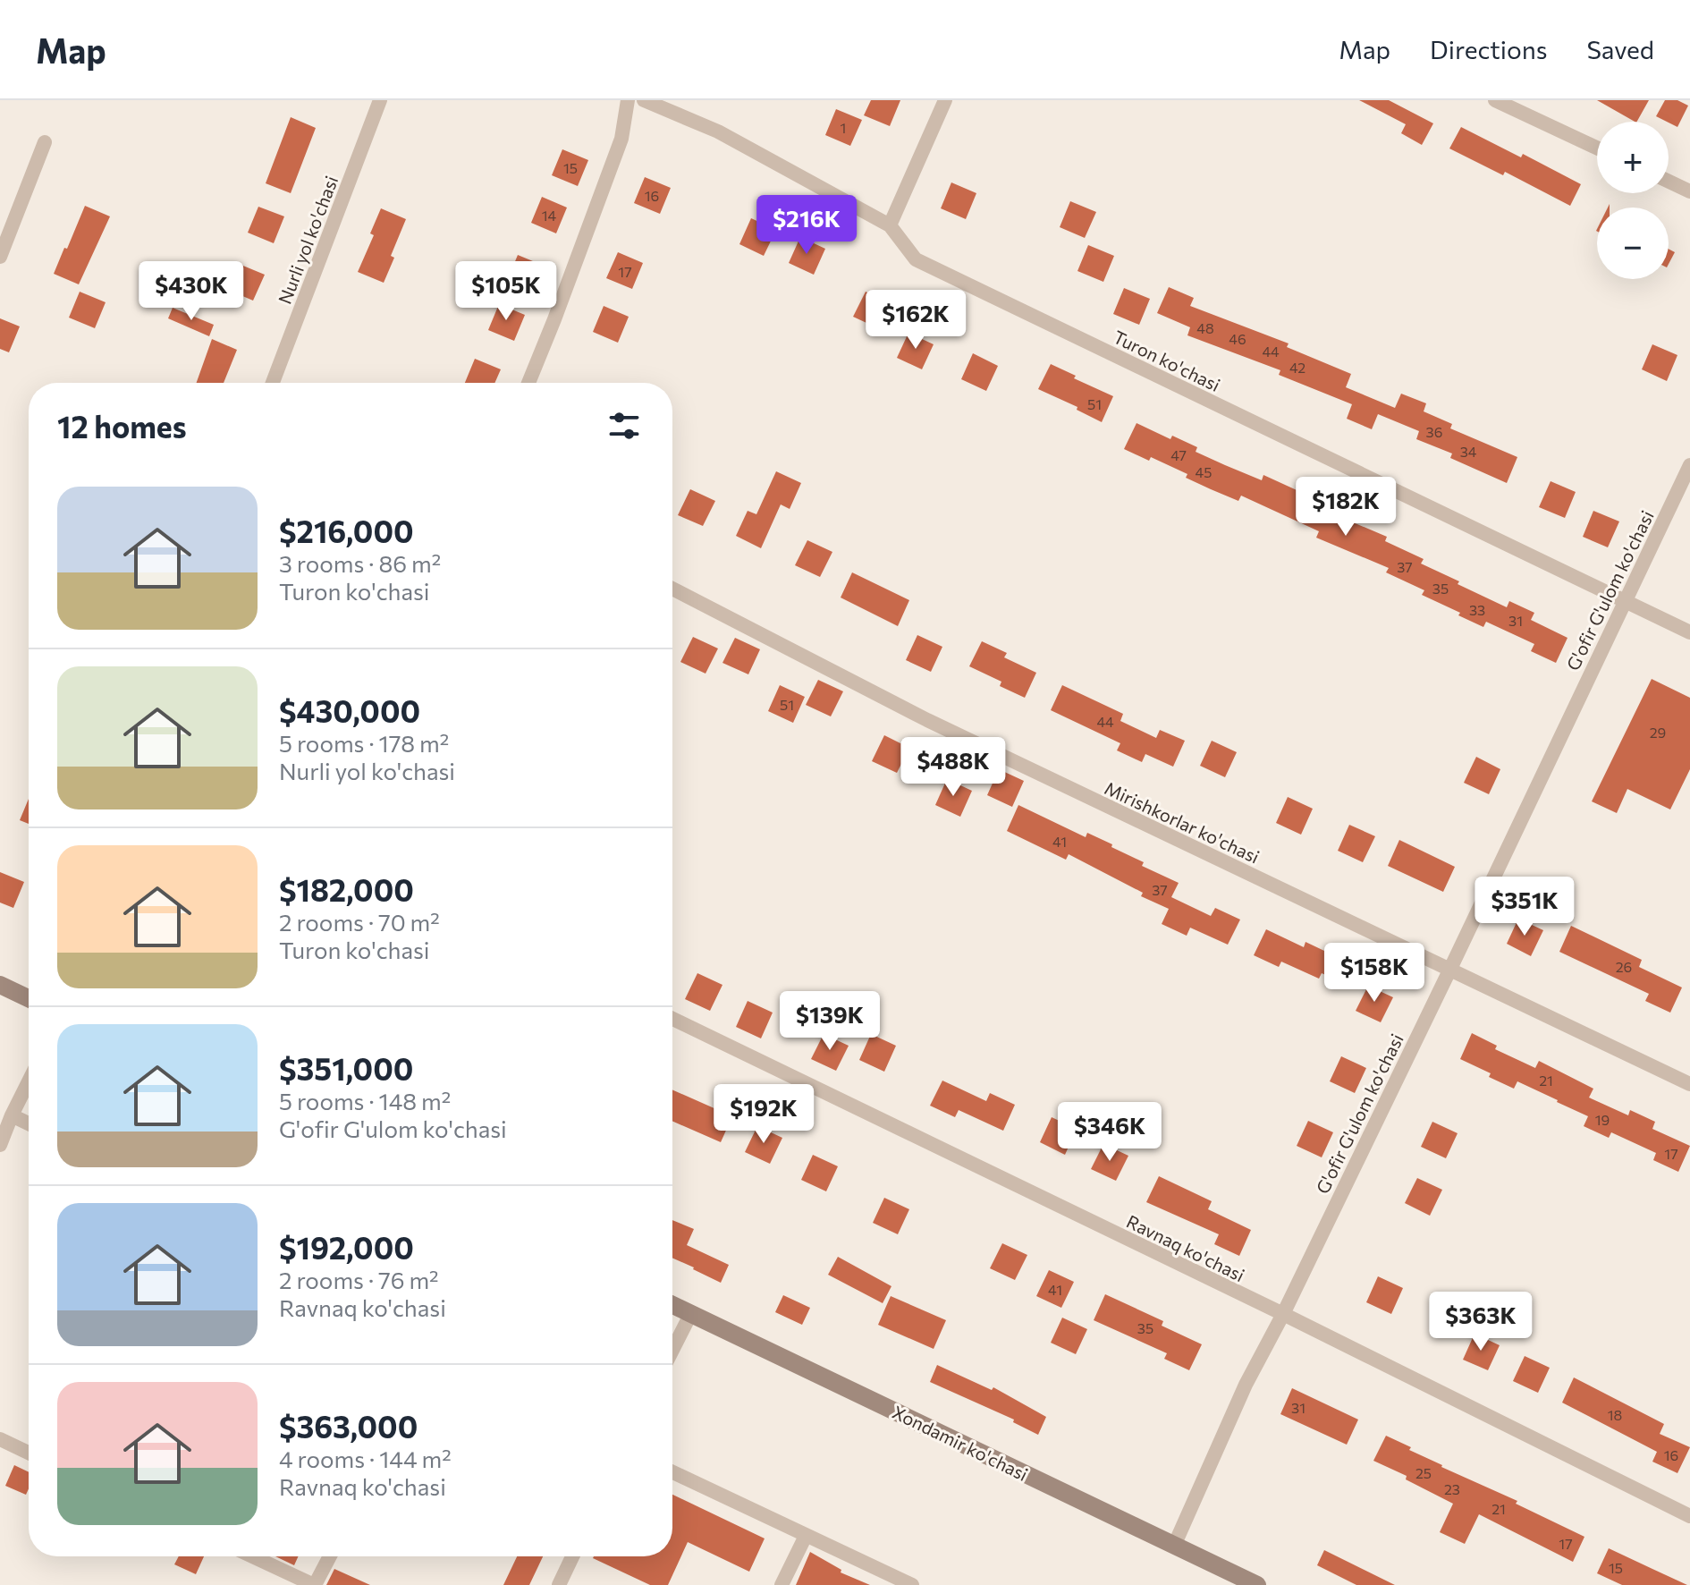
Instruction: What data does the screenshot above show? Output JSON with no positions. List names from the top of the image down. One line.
{"streets":{"main road":["Xondamir ko'chasi"],"street":["Nurli yol ko'chasi","Turon ko'chasi","G'ofir G'ulom ko'chasi","Mirishkorlar ko'chasi","Ravnaq ko'chasi"]},"crossings":[["Turon ko'chasi","G'ofir G'ulom ko'chasi"],["G'ofir G'ulom ko'chasi","Mirishkorlar ko'chasi"],["G'ofir G'ulom ko'chasi","Ravnaq ko'chasi"],["G'ofir G'ulom ko'chasi","Xondamir ko'chasi"]],"house_numbers":["1","15","16","14","17","48","46","44","42","51","36","34","47","45","37","35","33","31","51","44","29","41","37","26","21","19","17","41","35","31","18","16","25","23","21","17","15"],"page":{"header":"Map","nav":["Map","Directions","Saved"],"map_buttons":["+","−"],"price":["$216K","$430K","$105K","$162K","$182K","$488K","$351K","$158K","$139K","$192K","$346K","$363K"],"heading":"12 homes","list":[{"name":"$216,000","note":"3 rooms · 86 m² · Turon ko'chasi"},{"name":"$430,000","note":"5 rooms · 178 m² · Nurli yol ko'chasi"},{"name":"$182,000","note":"2 rooms · 70 m² · Turon ko'chasi"},{"name":"$351,000","note":"5 rooms · 148 m² · G'ofir G'ulom ko'chasi"},{"name":"$192,000","note":"2 rooms · 76 m² · Ravnaq ko'chasi"},{"name":"$363,000","note":"4 rooms · 144 m² · Ravnaq ko'chasi"}]}}
